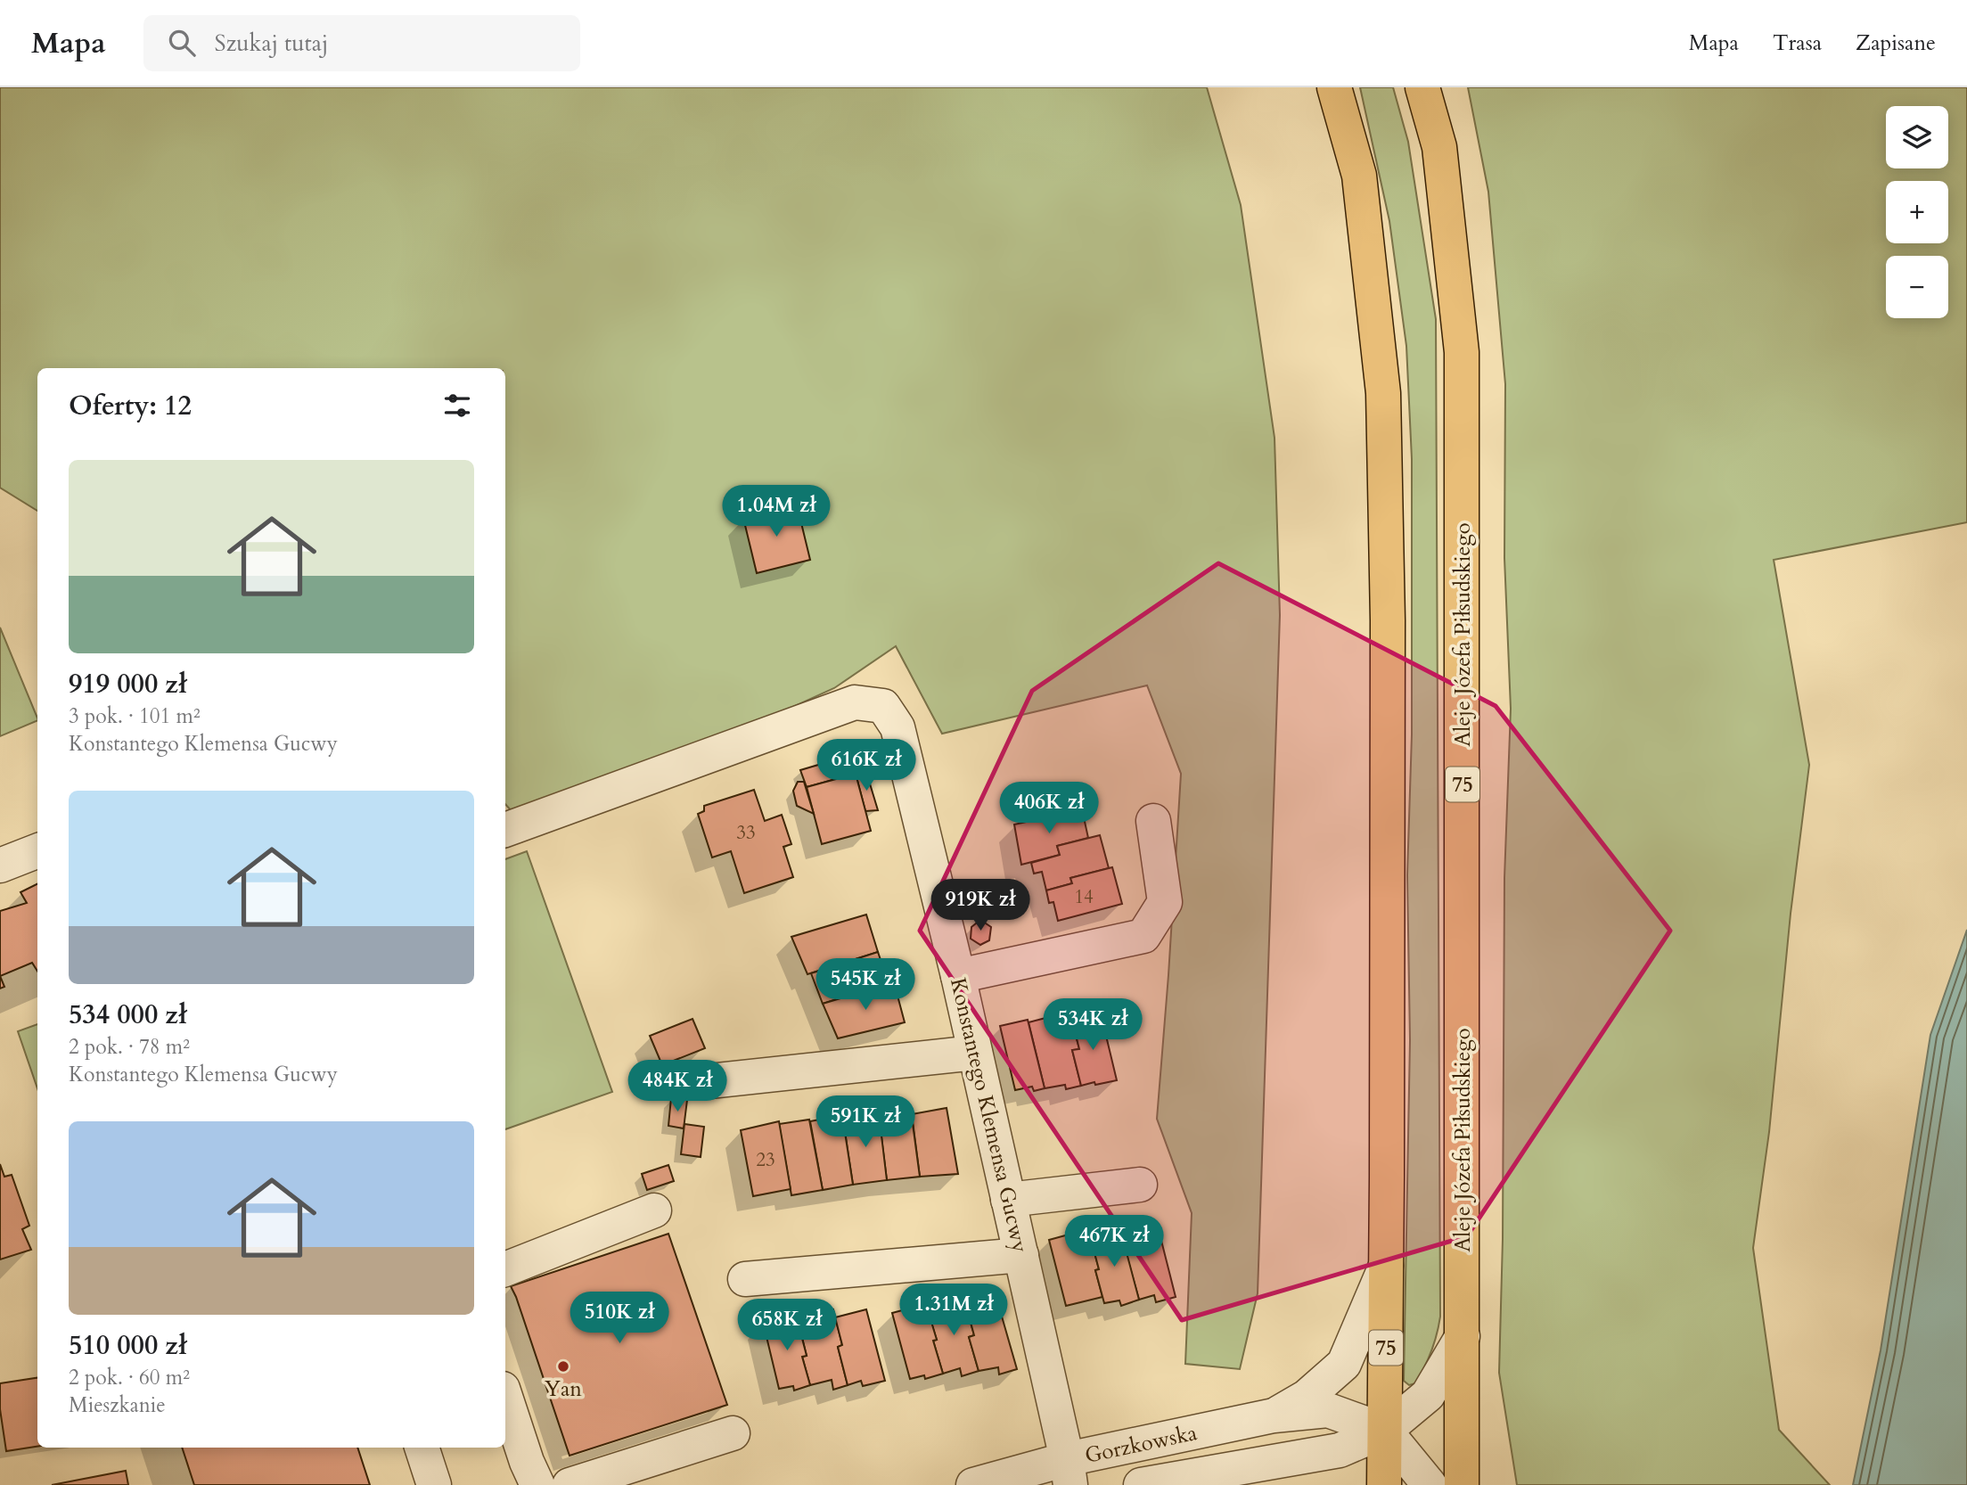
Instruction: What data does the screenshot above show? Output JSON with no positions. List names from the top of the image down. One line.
{"streets":{"main road":["Aleje Józefa Piłsudskiego","75"],"street":["Konstantego Klemensa Gucwy","Gorzkowska"]},"crossings":[["Aleje Józefa Piłsudskiego","Gorzkowska"],["75","Gorzkowska"],["Konstantego Klemensa Gucwy","Gorzkowska"]],"places":["Yan"],"house_numbers":["33","14","23"],"page":{"header":"Mapa","search":"Szukaj tutaj","nav":["Mapa","Trasa","Zapisane"],"map_buttons":["+","−"],"heading":"Oferty: 12","list":[{"name":"919 000 zł","note":"3 pok. · 101 m² · Konstantego Klemensa Gucwy"},{"name":"534 000 zł","note":"2 pok. · 78 m² · Konstantego Klemensa Gucwy"},{"name":"510 000 zł","note":"2 pok. · 60 m² · Mieszkanie"}],"price":["1.04M zł","616K zł","406K zł","919K zł","545K zł","534K zł","484K zł","591K zł","467K zł","1.31M zł","510K zł","658K zł"]}}
